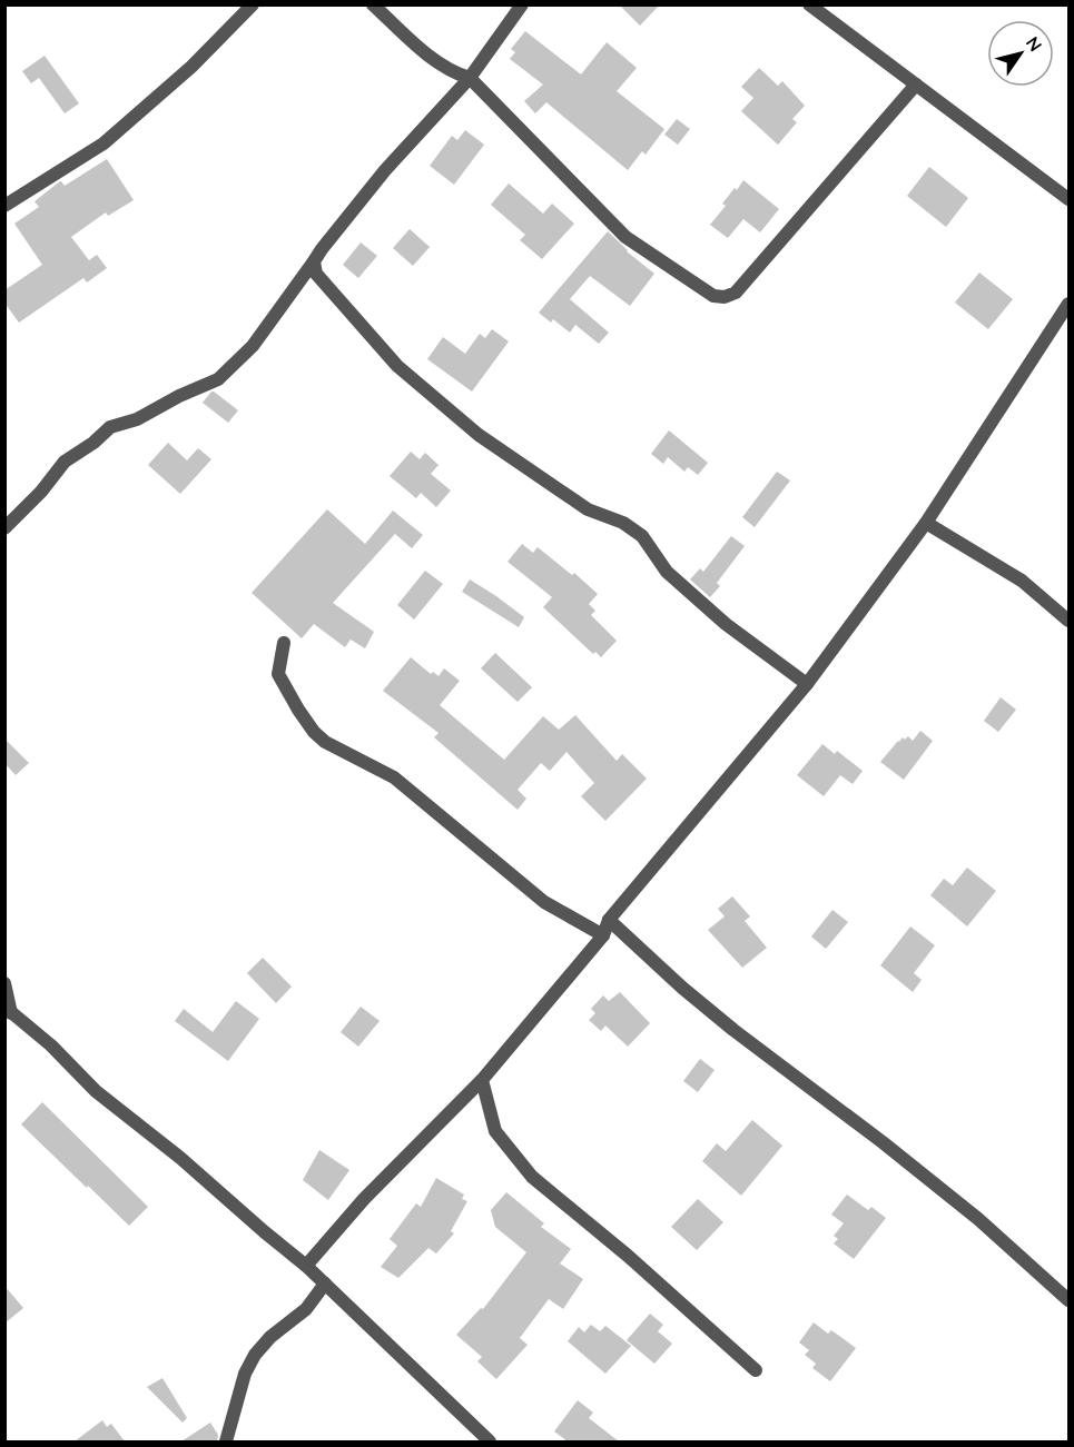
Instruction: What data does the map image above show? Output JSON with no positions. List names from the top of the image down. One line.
{"north":"top right"}
